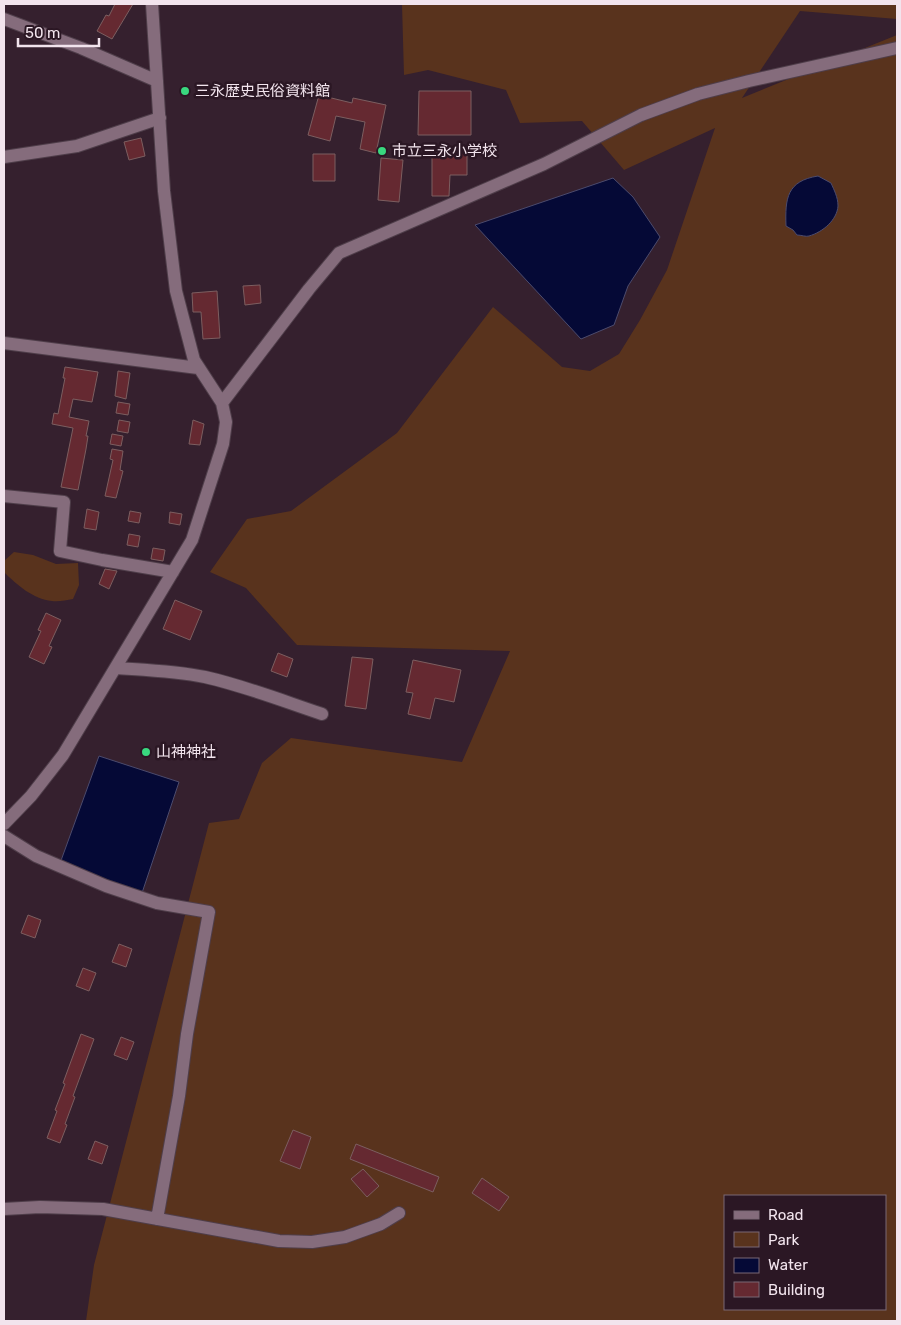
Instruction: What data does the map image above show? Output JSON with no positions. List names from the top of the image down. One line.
{"places":["三永歴史民俗資料館","市立三永小学校","山神神社"],"legend":["Road","Park","Water","Building"],"scale_bar":"50 m"}
